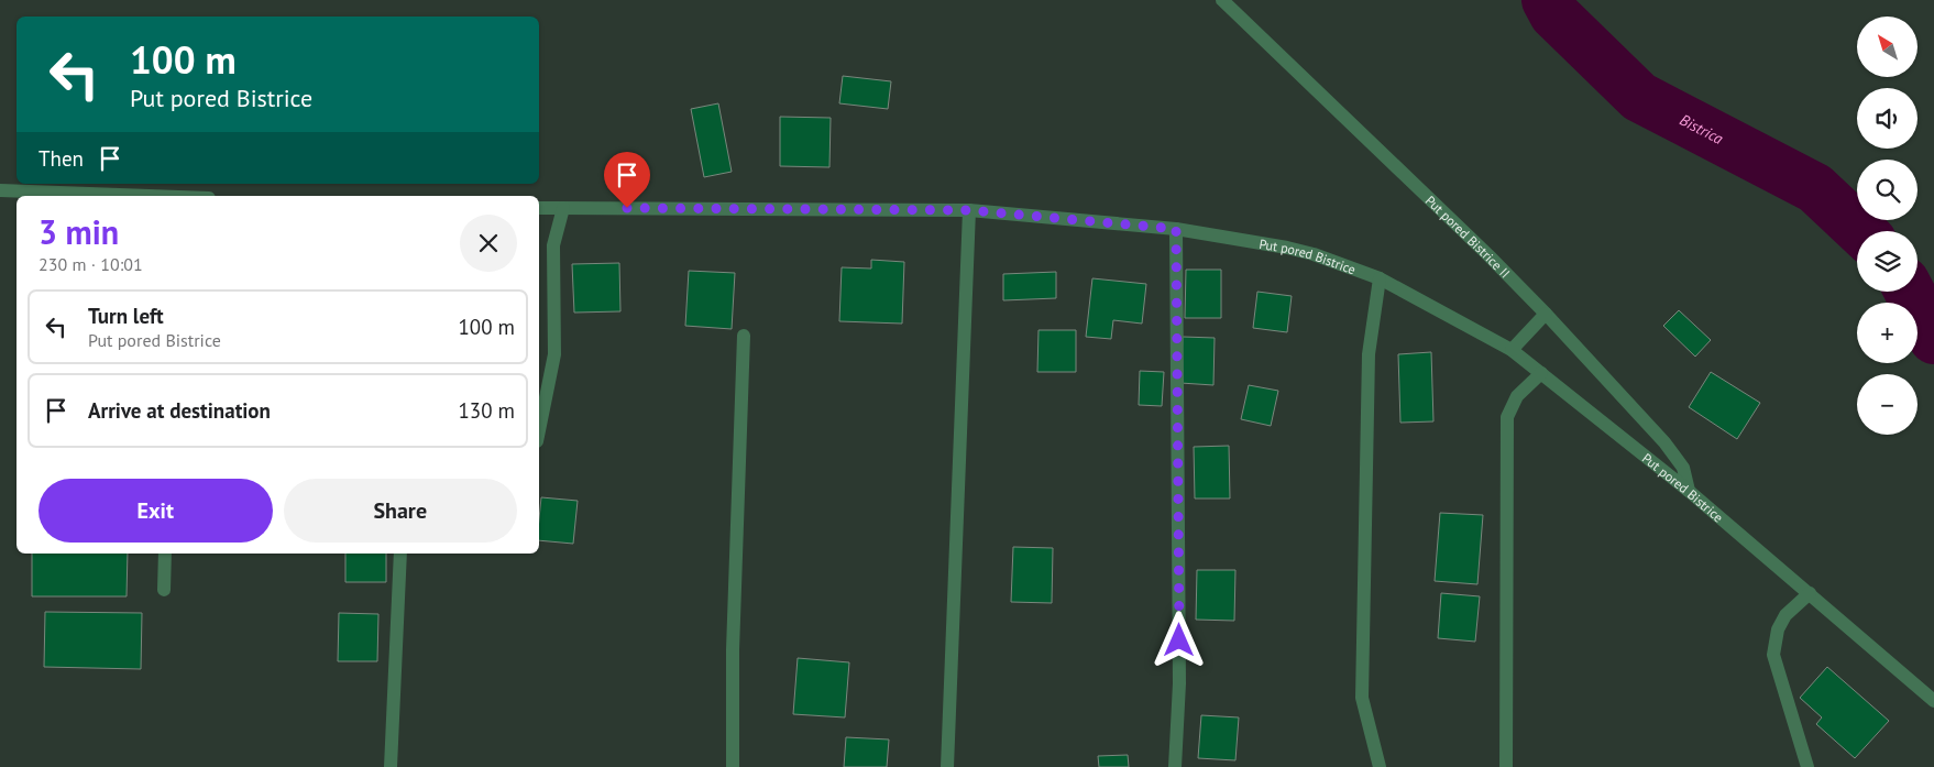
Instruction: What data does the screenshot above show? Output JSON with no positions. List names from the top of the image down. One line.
{"streets":{"street":["Put pored Bistrice II","Put pored Bistrice"]},"crossings":[["Put pored Bistrice II","Put pored Bistrice"]],"water":["Bistrica"],"north":"top left","page":{"map_buttons":["+","−"],"turn":["100 m","Put pored Bistrice"],"then":"Then","heading":["3 min","230 m · 10:01"],"list":[{"name":"Turn left","note":"Put pored Bistrice","value":"100 m"},{"name":"Arrive at destination","value":"130 m"}],"buttons":["Exit","Share"]}}
